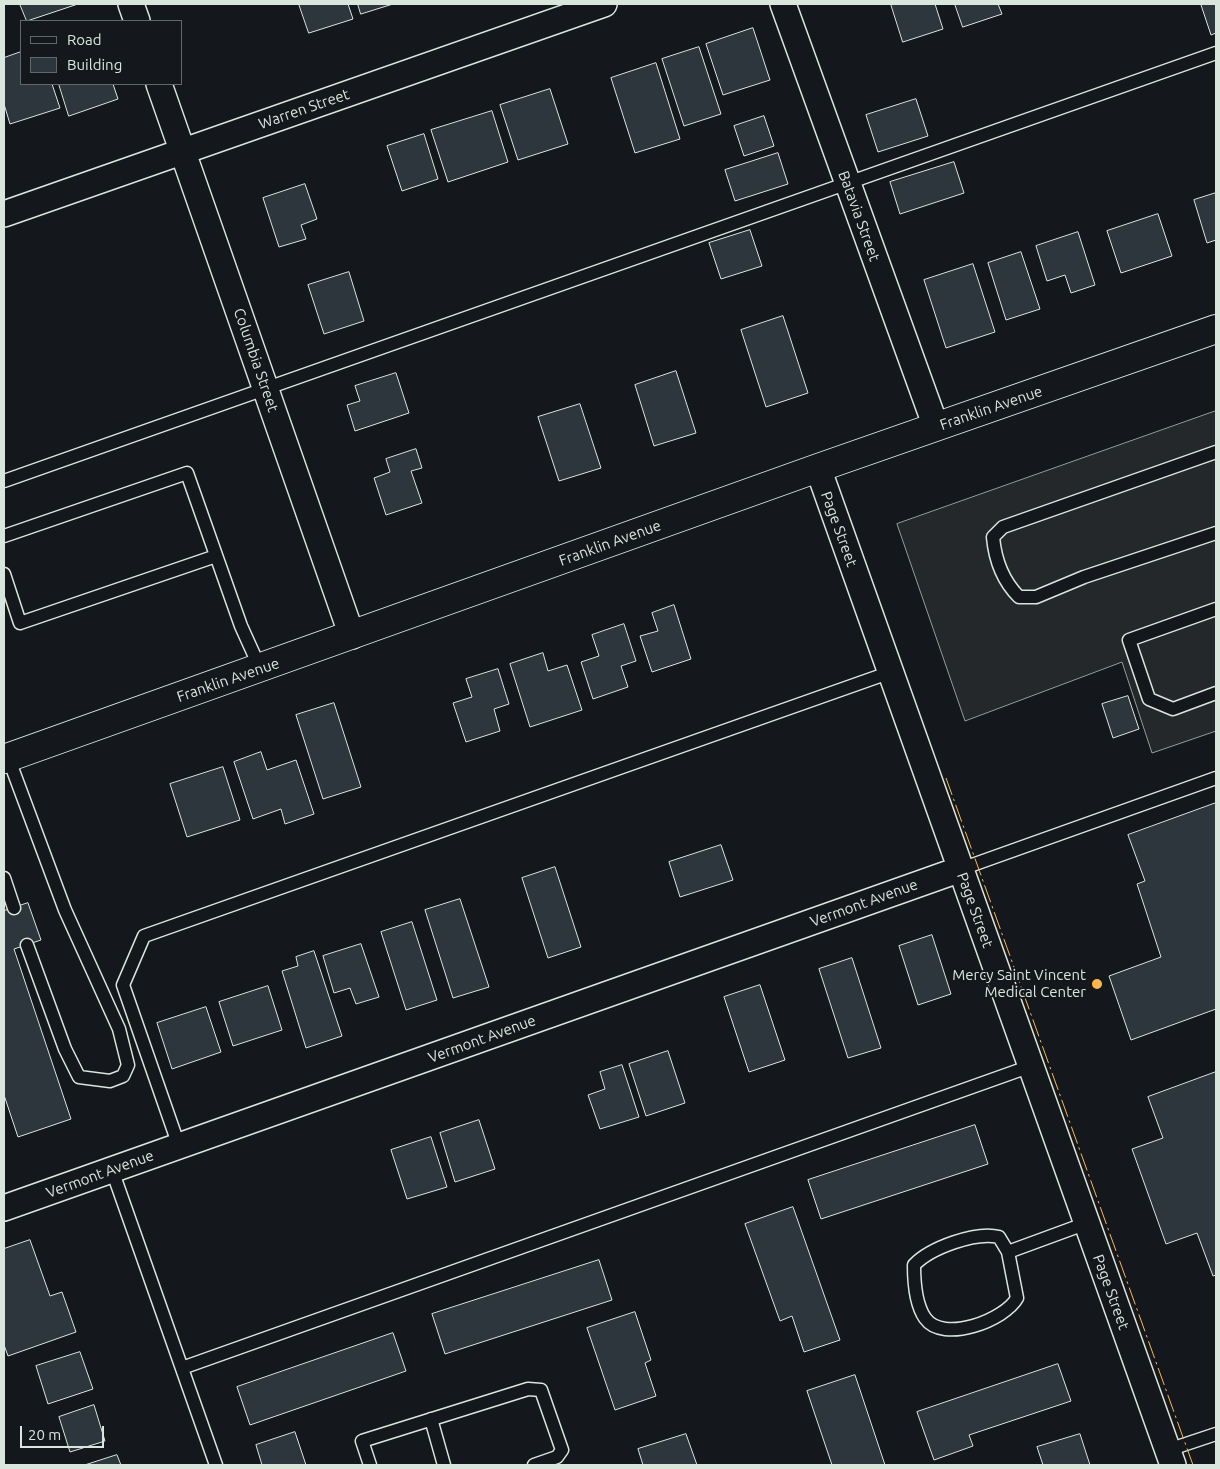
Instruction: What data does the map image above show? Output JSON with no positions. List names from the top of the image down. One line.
{"streets":{"street":["Warren Street","Batavia Street","Columbia Street","Franklin Avenue","Page Street","Vermont Avenue"]},"crossings":[["Warren Street","Columbia Street"],["Batavia Street","Franklin Avenue"],["Columbia Street","Franklin Avenue"],["Franklin Avenue","Page Street"],["Page Street","Vermont Avenue"]],"places":["Mercy Saint Vincent Medical Center"],"legend":["Road","Building"],"scale_bar":"20 m"}
